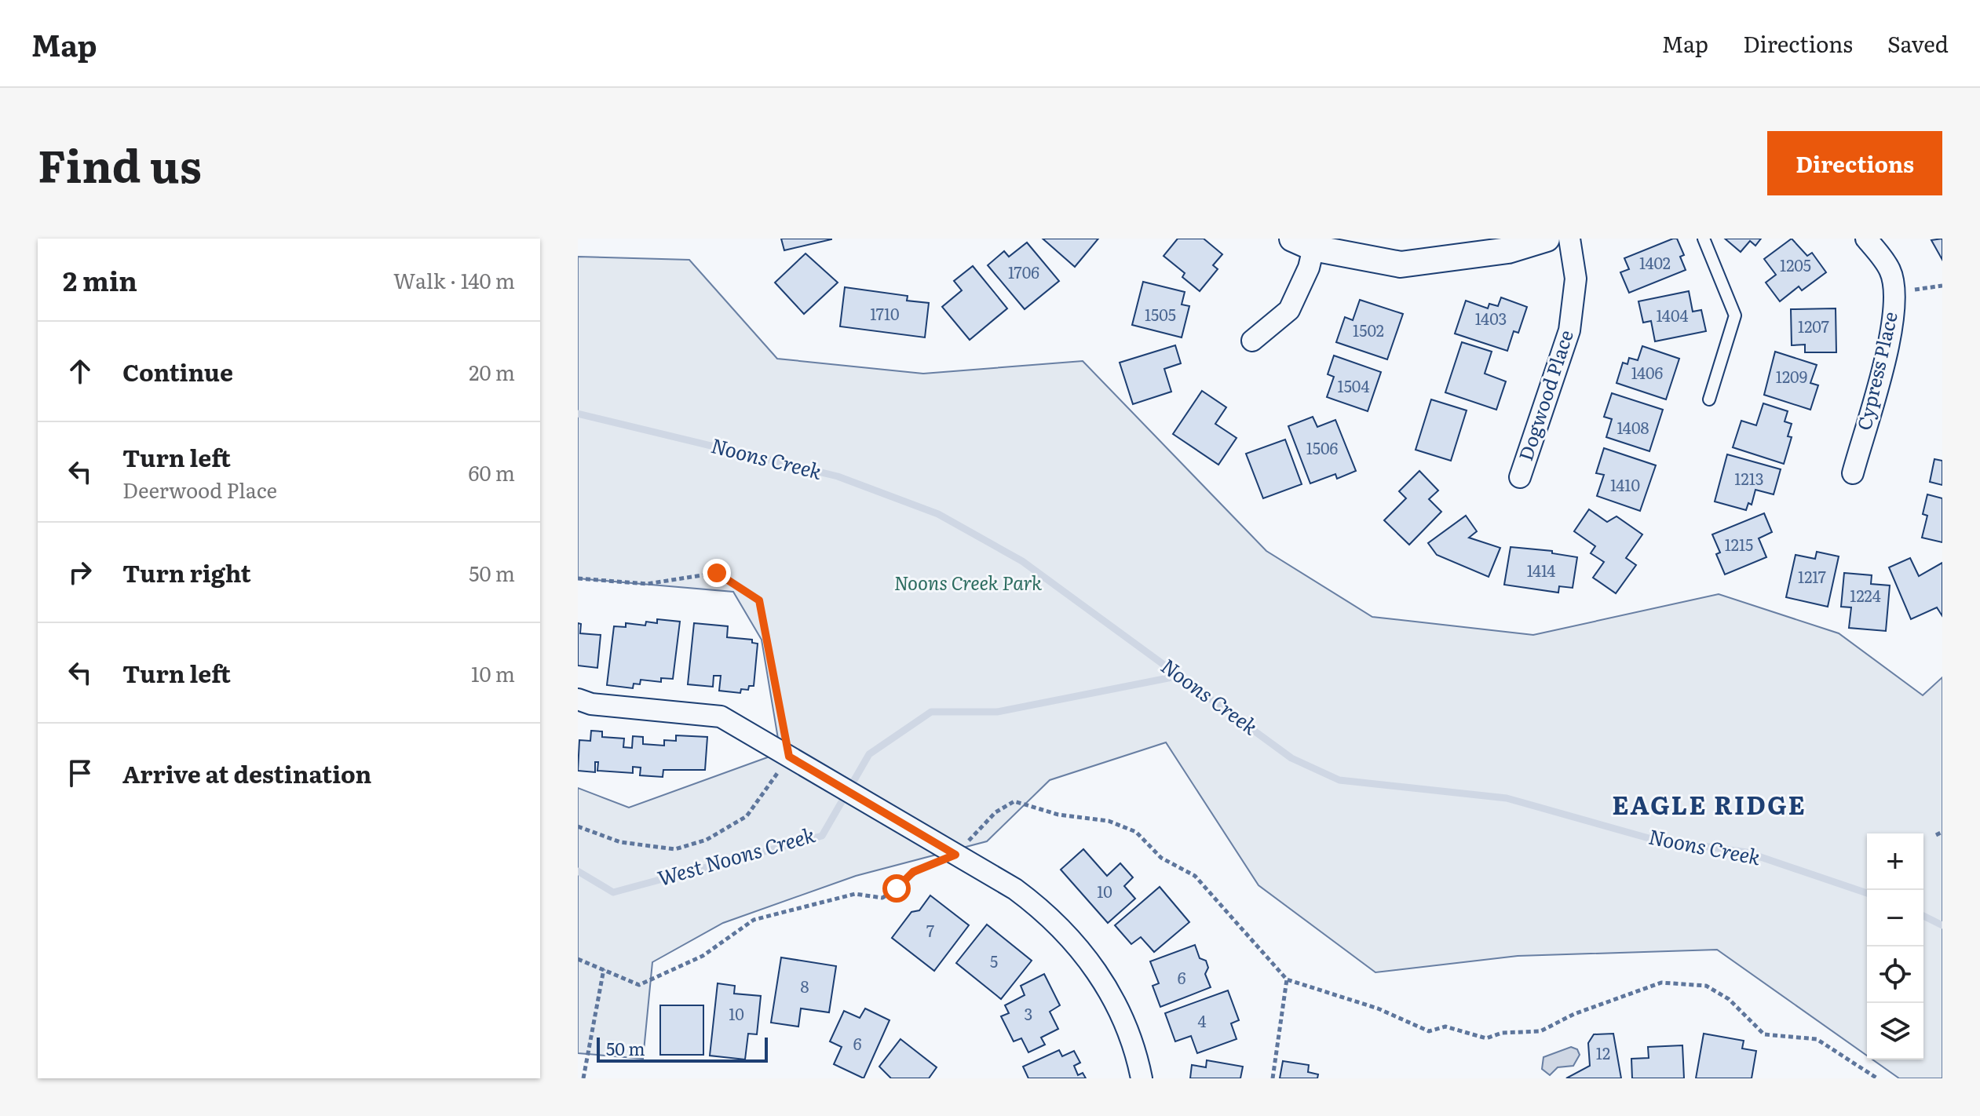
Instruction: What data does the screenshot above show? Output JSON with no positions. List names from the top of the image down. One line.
{"streets":{"street":["Cypress Place","Dogwood Place"]},"districts":["EAGLE RIDGE"],"water":["Noons Creek","West Noons Creek"],"parks":["Noons Creek Park"],"house_numbers":["1402","1205","1706","1710","1505","1404","1403","1207","1502","1406","1209","1504","1408","1506","1213","1410","1215","1414","1217","1224","10","7","5","6","8","10","3","4","6","12"],"scale_bar":"50 m","page":{"header":"Map","nav":["Map","Directions","Saved"],"title":"Find us","buttons":"Directions","heading":["2 min","Walk · 140 m"],"list":[["Continue","20 m"],["Turn left","Deerwood Place","60 m"],["Turn right","50 m"],["Turn left","10 m"],"Arrive at destination"],"map_buttons":["+","−"],"scale":"50 m"}}
